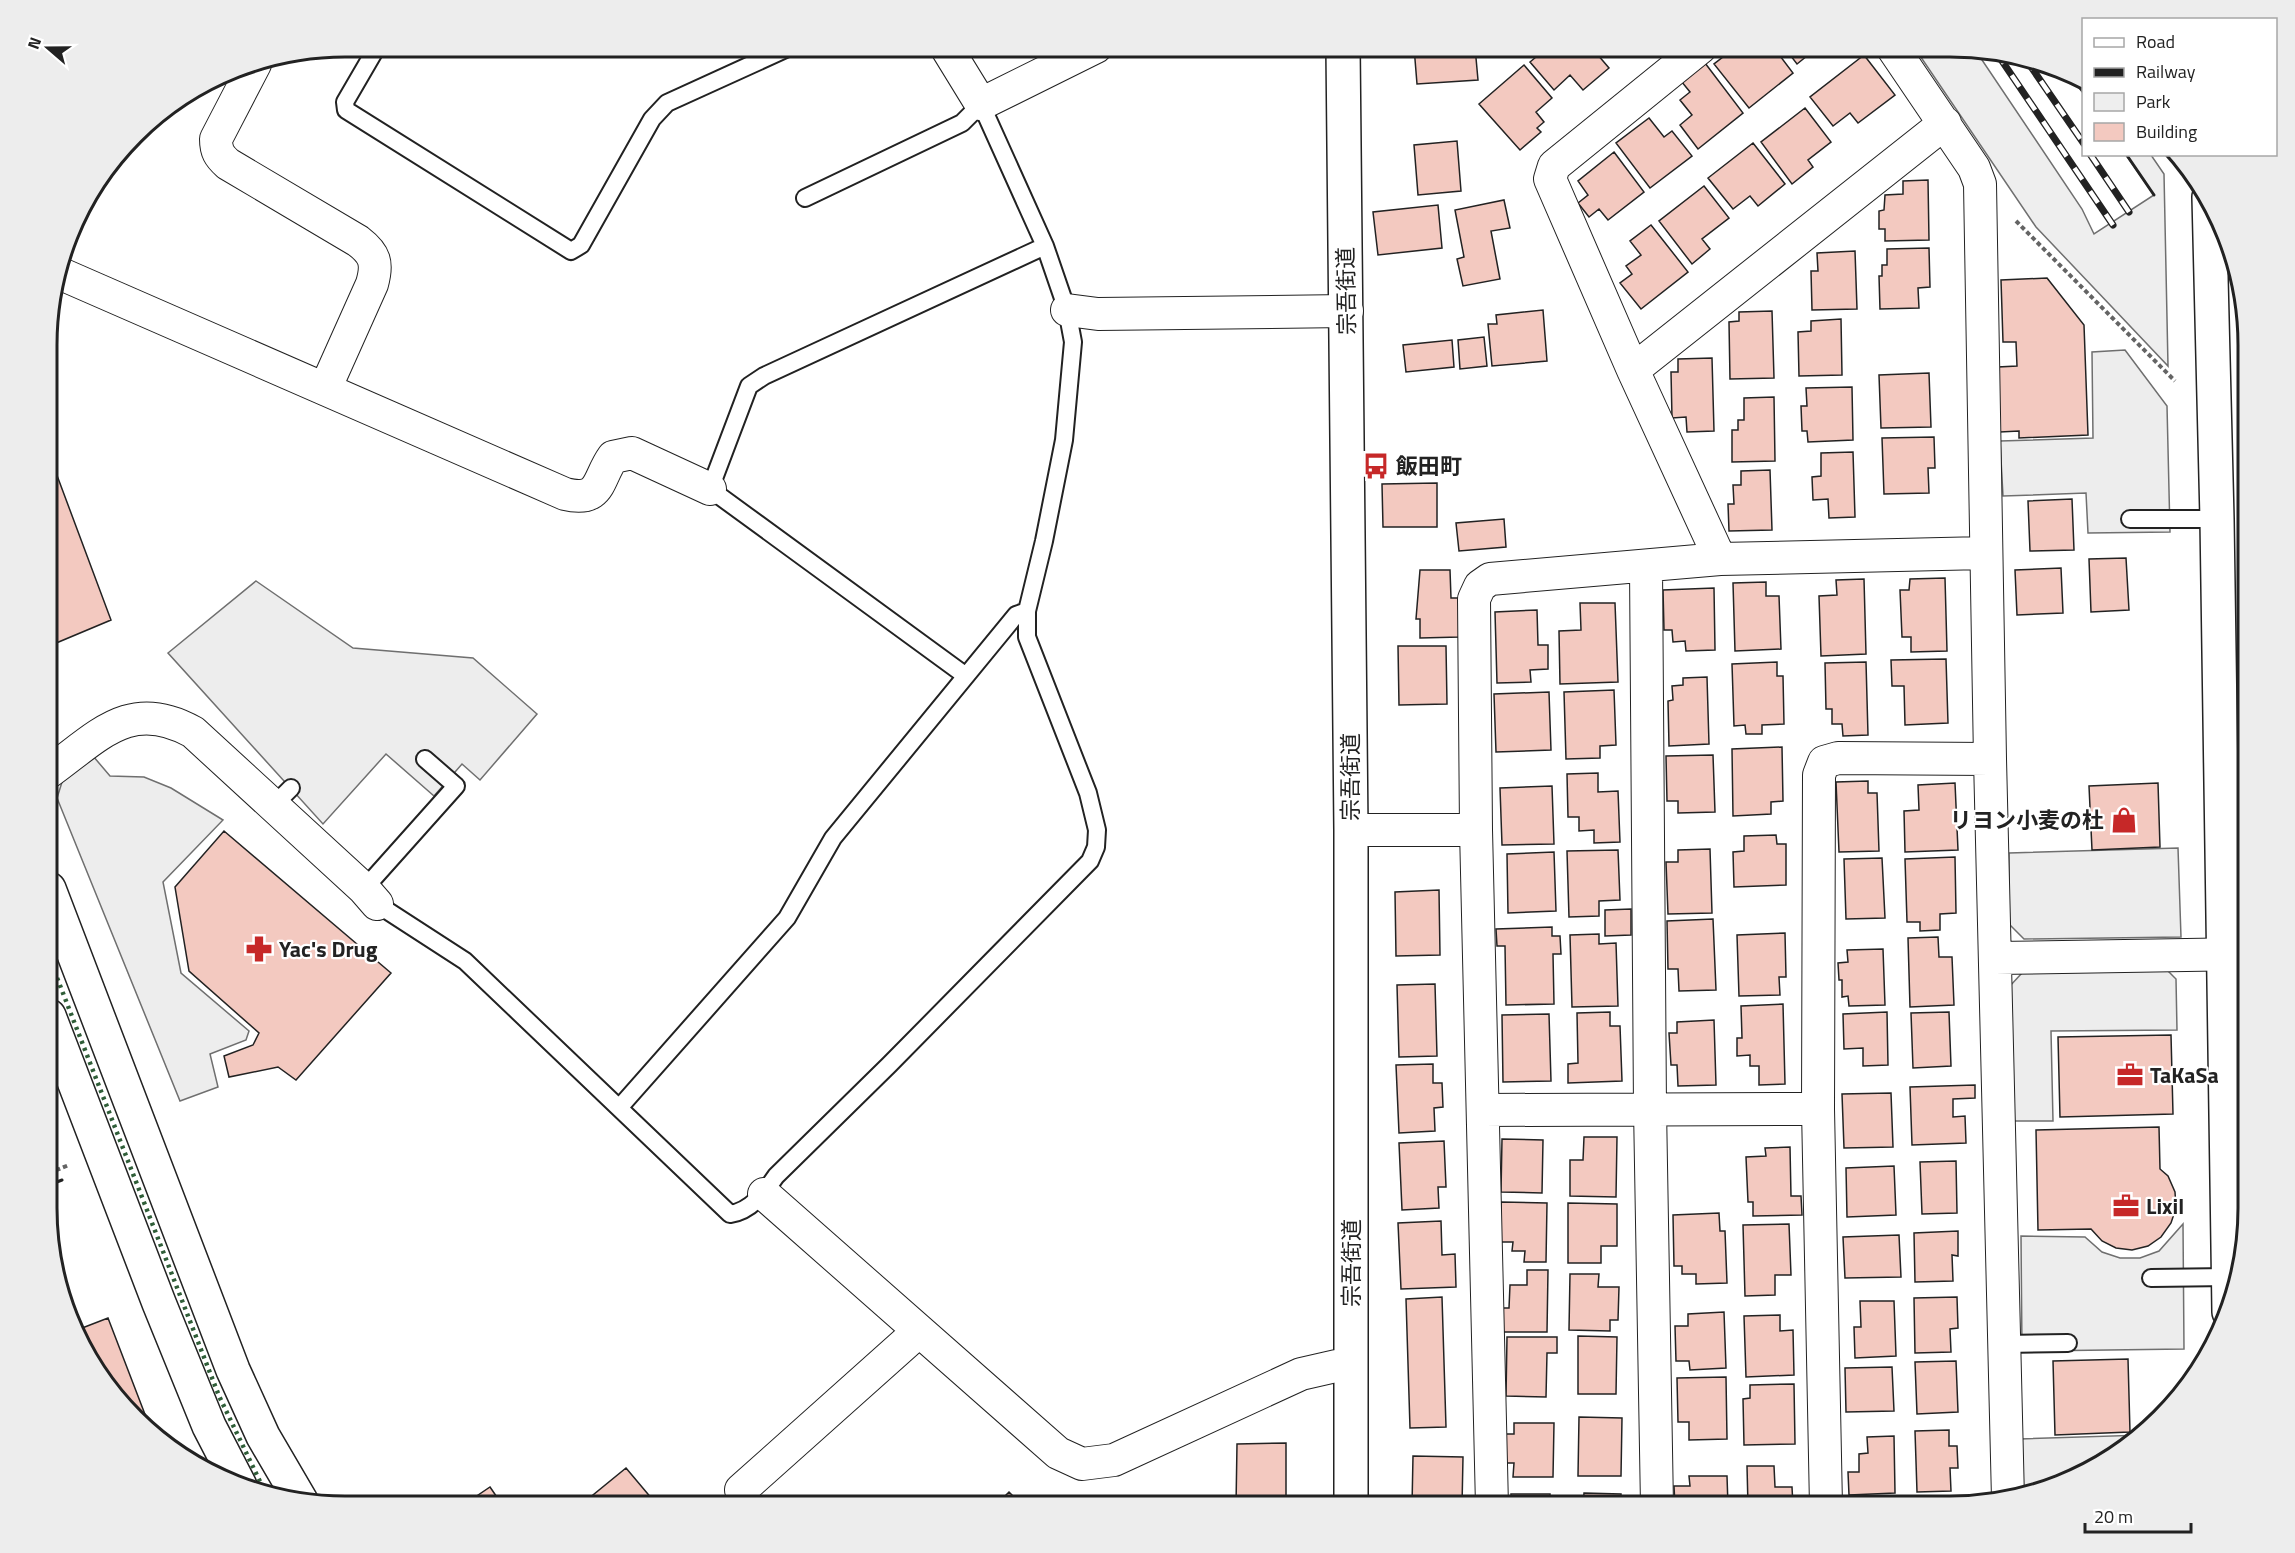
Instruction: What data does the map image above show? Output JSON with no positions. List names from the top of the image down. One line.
{"streets":{"main road":["宗吾街道"]},"places":{"bus stop":["飯田町"],"shop":["リヨン小麦の杜"],"pharmacy":["Yac's Drug"],"office":["TaKaSa","Lixil"]},"legend":["Road","Railway","Park","Building"],"scale_bar":"20 m","north":"left"}
